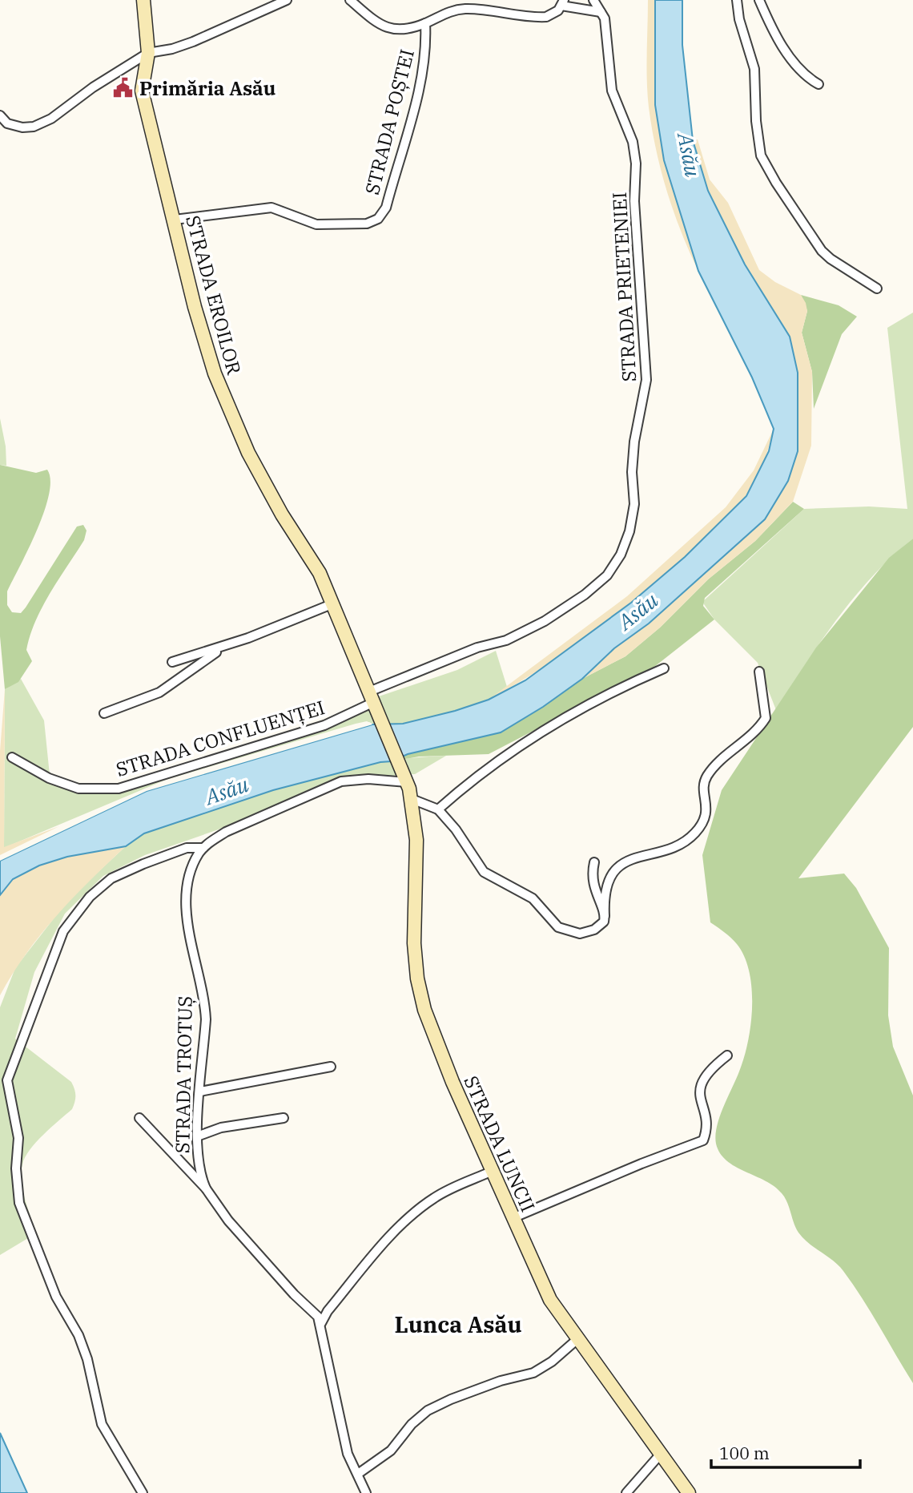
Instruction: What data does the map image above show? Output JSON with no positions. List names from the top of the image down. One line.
{"streets":{"main road":["STRADA EROILOR","STRADA LUNCII"],"street":["STRADA POȘTEI","STRADA PRIETENIEI","STRADA CONFLUENȚEI","STRADA TROTUȘ"]},"crossings":[["STRADA POȘTEI","STRADA EROILOR"],["STRADA PRIETENIEI","STRADA EROILOR"],["STRADA PRIETENIEI","STRADA CONFLUENȚEI"],["STRADA EROILOR","STRADA CONFLUENȚEI"],["STRADA EROILOR","STRADA LUNCII"],["STRADA TROTUȘ","STRADA LUNCII"]],"districts":["Lunca Asău"],"water":["Asău"],"places":{"public building":["Primăria Asău"]},"scale_bar":"100 m"}
